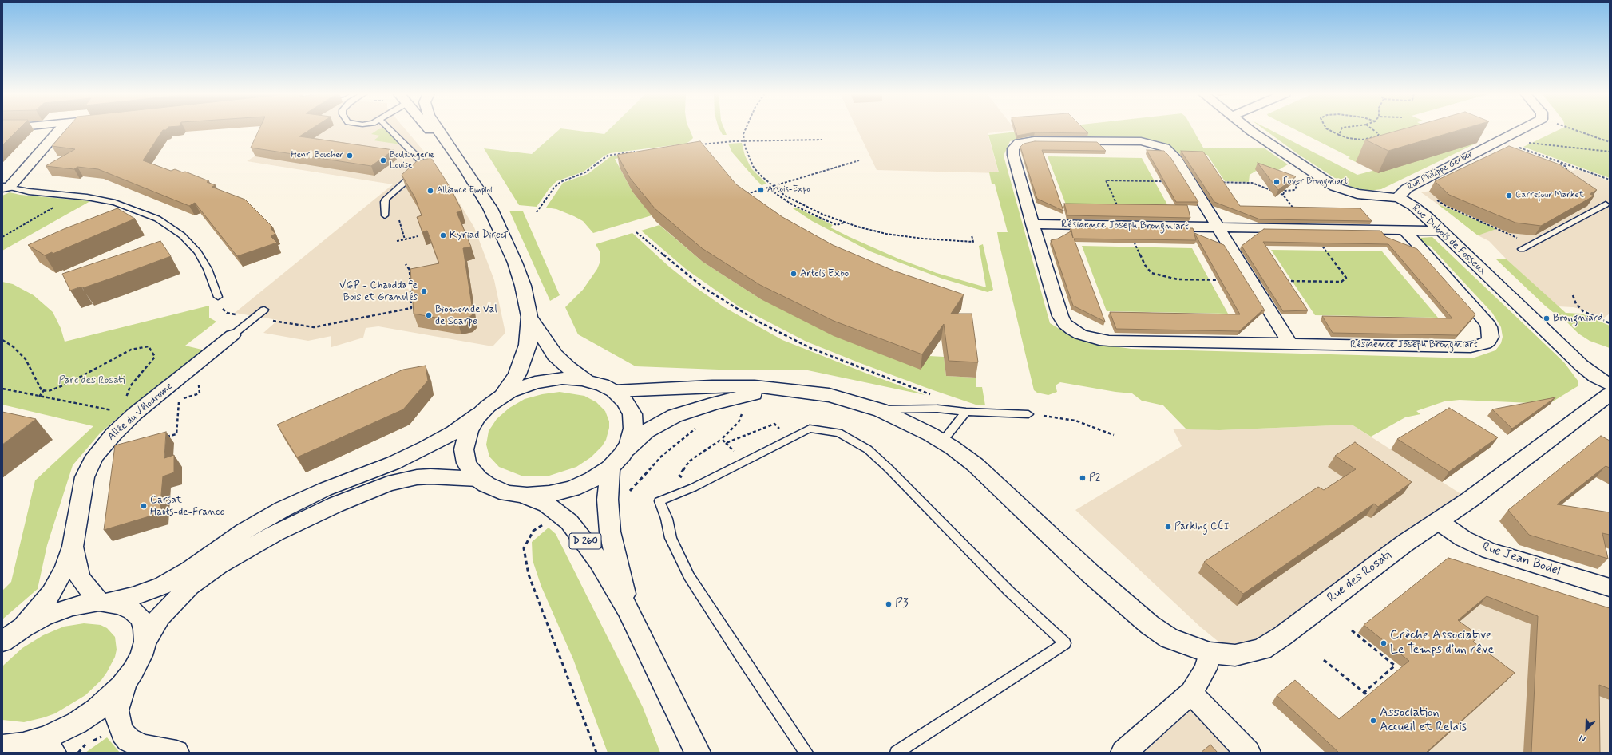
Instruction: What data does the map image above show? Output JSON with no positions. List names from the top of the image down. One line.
{"streets":{"main road":["D 260","Rue des Rosati"],"street":["Rue Philippe Gerber","Résidence Joseph Brongniart","Rue Dubois de Fosseux","Allée du Vélodrome","Rue Jean Bodel"]},"crossings":[["Rue Philippe Gerber","Rue Dubois de Fosseux"],["Résidence Joseph Brongniart","Rue Dubois de Fosseux"],["Rue Jean Bodel","Rue des Rosati"]],"parks":["Parc des Rosati"],"places":["Henri Boucher","Boulangerie Louise","Foyer Brongniart","Artois-Expo","Alliance Emploi","Carrefour Market","Kyriad Direct","Artois Expo","VGP - Chauddafe Bois et Granulés","Biomonde Val de Scarpe","Brongniard","P2","Carsat Hauts-de-France","Parking CCI","P3","Crèche Associative Le Temps d’un rêve","Association Accueil et Relais"],"north":"bottom left"}
